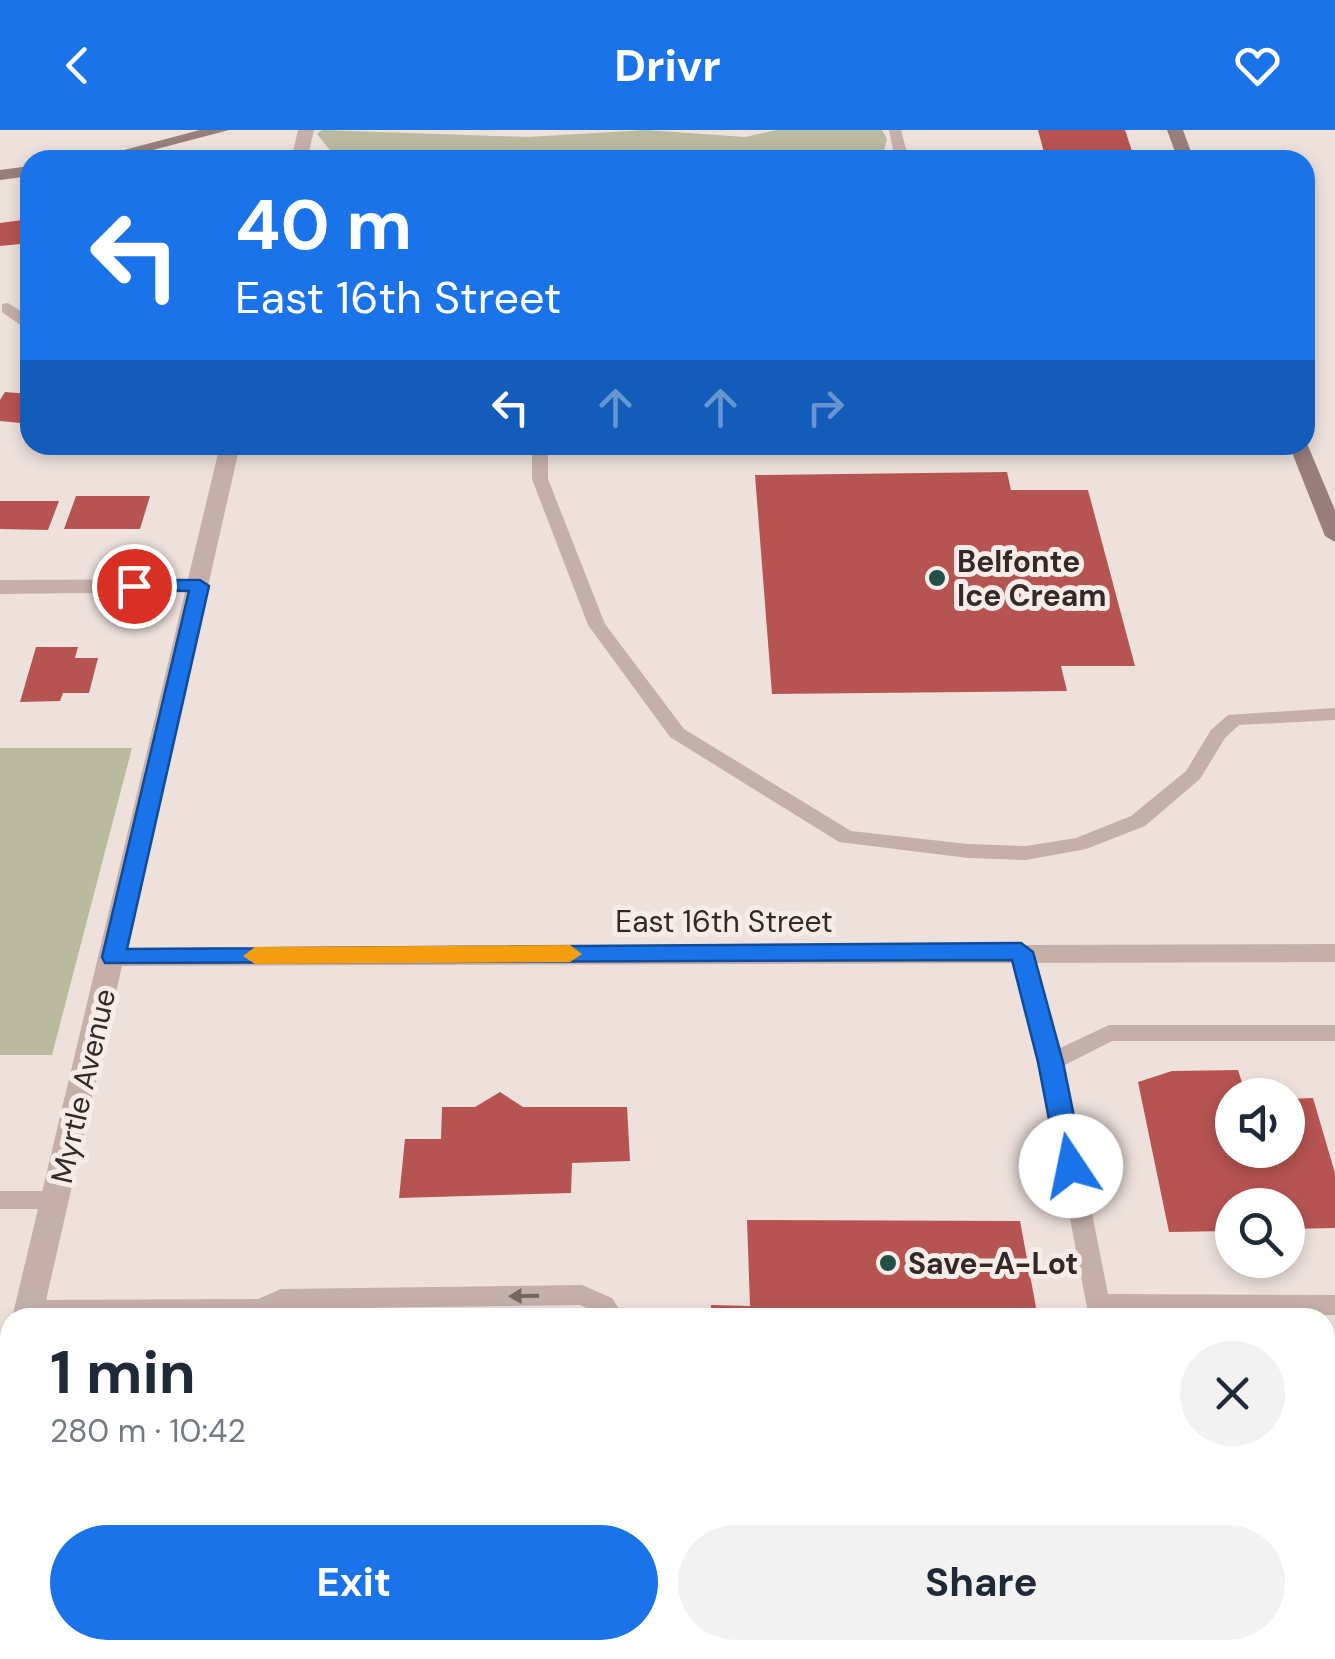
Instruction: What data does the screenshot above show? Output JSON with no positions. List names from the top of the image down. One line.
{"streets":{"street":["East 16th Street","Myrtle Avenue"]},"crossings":[["East 16th Street","Myrtle Avenue"]],"places":["Belfonte Ice Cream","Save-A-Lot"],"page":{"header":"Drivr","turn":["40 m","East 16th Street"],"heading":["1 min","280 m · 10:42"],"buttons":["Exit","Share"]}}
